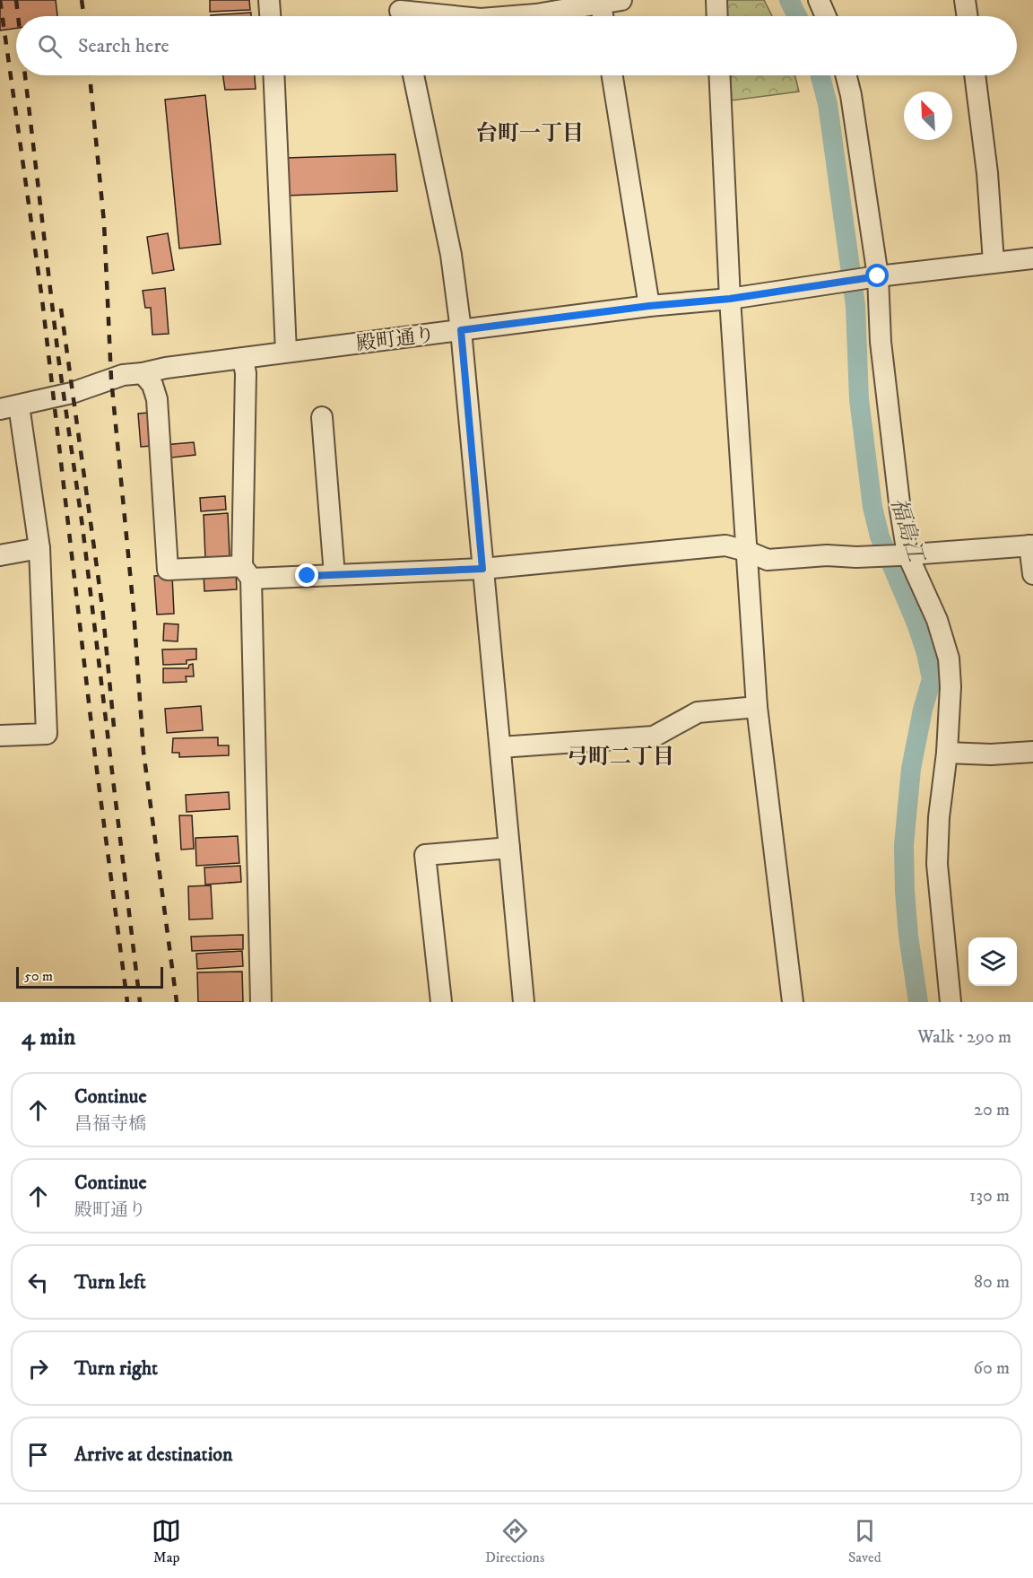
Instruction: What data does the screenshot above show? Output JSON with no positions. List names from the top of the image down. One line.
{"streets":{"street":["殿町通り"]},"districts":["台町一丁目","弓町二丁目"],"water":["福島江"],"scale_bar":"50 m","north":"top left","page":{"search":"Search here","scale":"50 m","heading":["4 min","Walk · 290 m"],"list":[["Continue","昌福寺橋","20 m"],["Continue","殿町通り","130 m"],["Turn left","80 m"],["Turn right","60 m"],"Arrive at destination"],"nav":["Map","Directions","Saved"]}}
